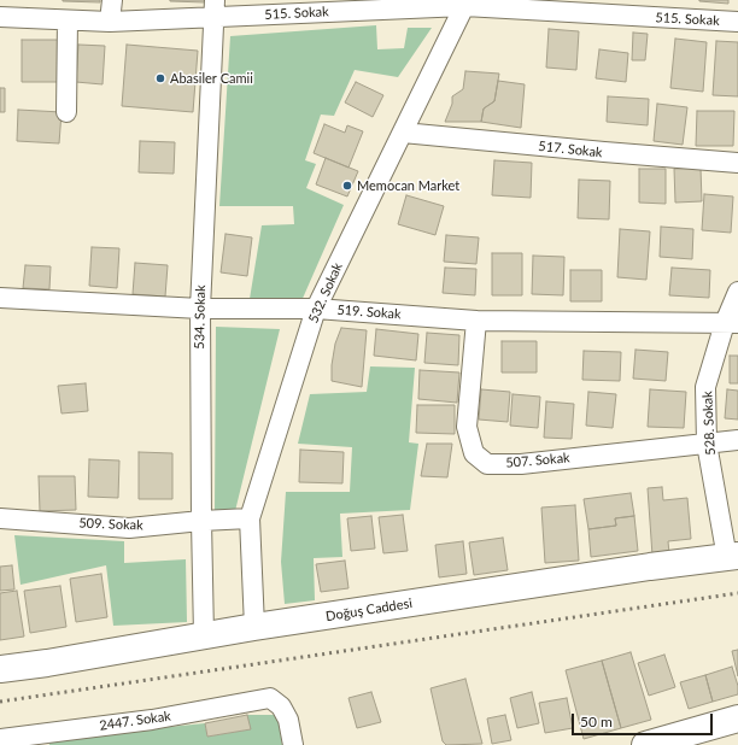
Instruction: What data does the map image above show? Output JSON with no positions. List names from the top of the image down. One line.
{"streets":{"street":["515. Sokak","517. Sokak","532. Sokak","519. Sokak","534. Sokak","528. Sokak","507. Sokak","509. Sokak","Doğuş Caddesi","2447. Sokak"]},"crossings":[["515. Sokak","532. Sokak"],["515. Sokak","534. Sokak"],["517. Sokak","532. Sokak"],["532. Sokak","519. Sokak"],["532. Sokak","509. Sokak"],["532. Sokak","Doğuş Caddesi"],["519. Sokak","534. Sokak"],["519. Sokak","528. Sokak"],["519. Sokak","507. Sokak"],["534. Sokak","509. Sokak"],["534. Sokak","Doğuş Caddesi"],["528. Sokak","507. Sokak"],["528. Sokak","Doğuş Caddesi"]],"places":["Abasiler Camii","Memocan Market"],"scale_bar":"50 m"}
